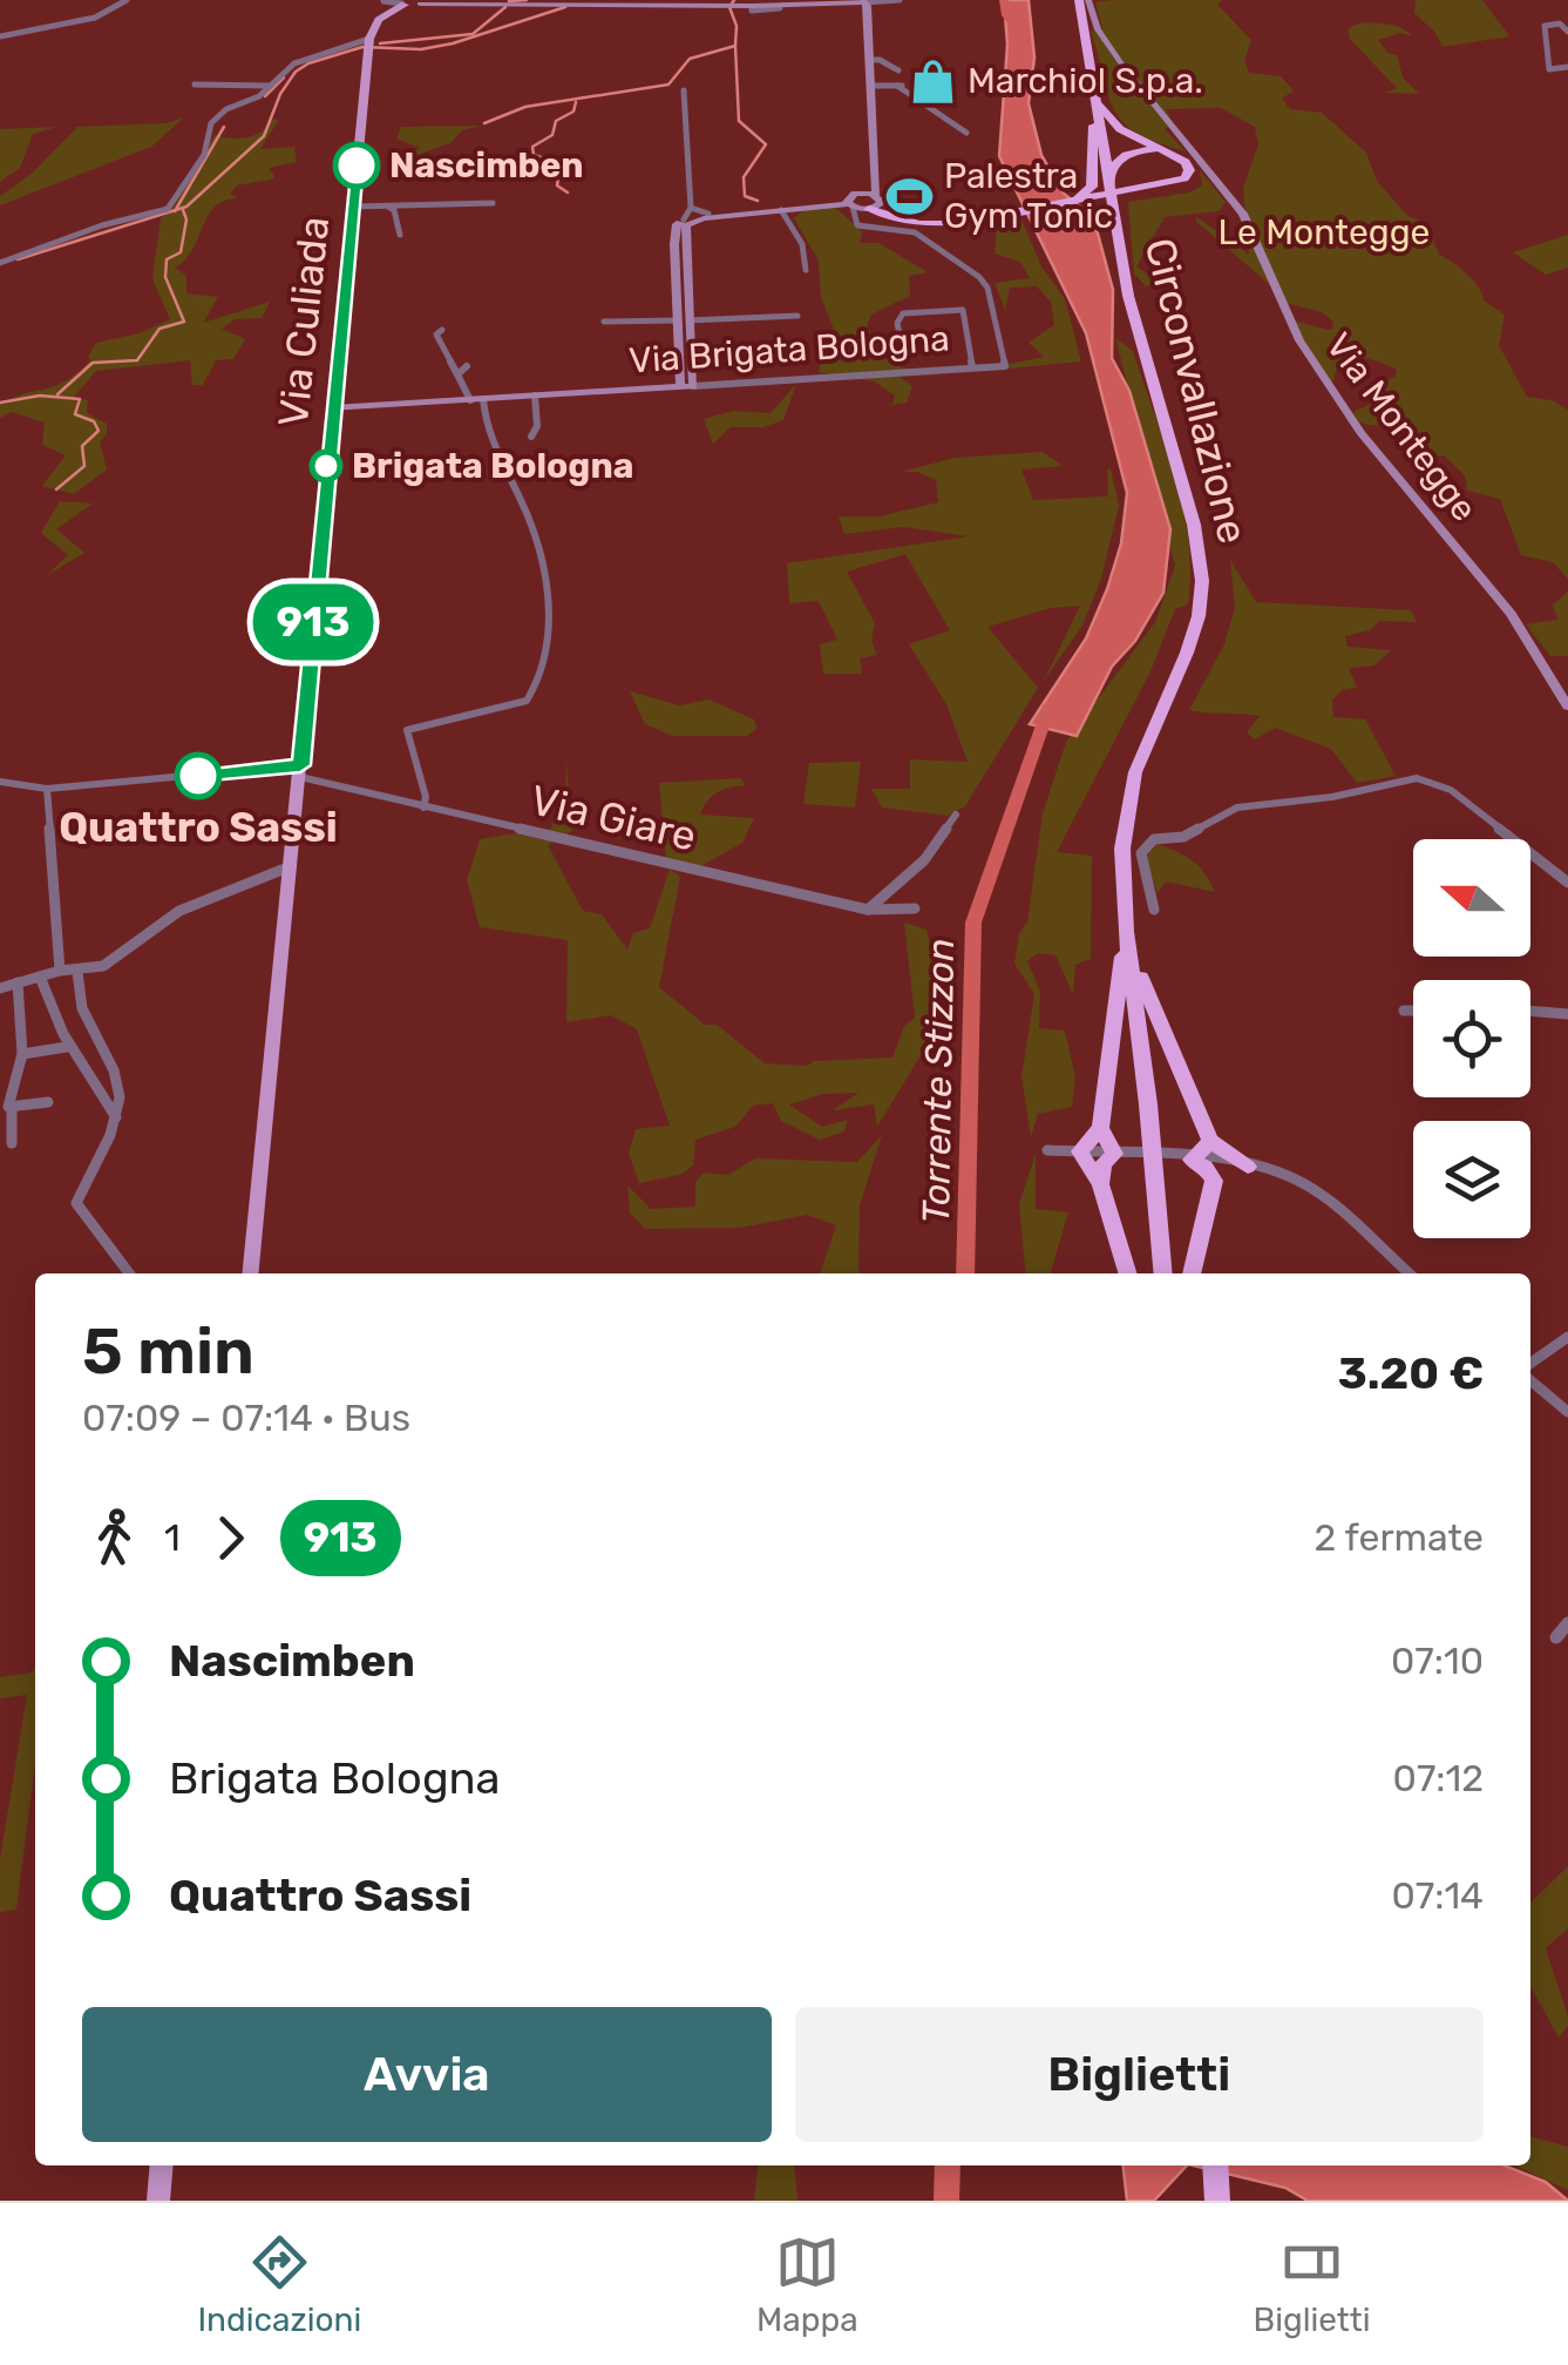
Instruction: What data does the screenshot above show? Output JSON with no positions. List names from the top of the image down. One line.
{"streets":{"highway":["Circonvallazione"],"main road":["Via Culiada"],"street":["Via Brigata Bologna","Via Montegge","Via Giare"]},"crossings":[["Via Culiada","Via Brigata Bologna"],["Via Culiada","Via Giare"]],"water":["Torrente Stizzon"],"parks":["Le Montegge"],"places":{"shop":["Marchiol S.p.a."],"other":["Nascimben","Brigata Bologna","Quattro Sassi"],"sports":["Palestra Gym Tonic"]},"lines":["bus line 913"],"north":"left","page":{"on_map":"913","heading":["5 min","07:09 – 07:14 · Bus","3.20 €"],"legs":["1","913","2 fermate"],"list":[{"name":"Nascimben","value":"07:10"},{"name":"Brigata Bologna","value":"07:12"},{"name":"Quattro Sassi","value":"07:14"}],"buttons":["Avvia","Biglietti"],"tabs":["Indicazioni","Mappa","Biglietti"]}}
